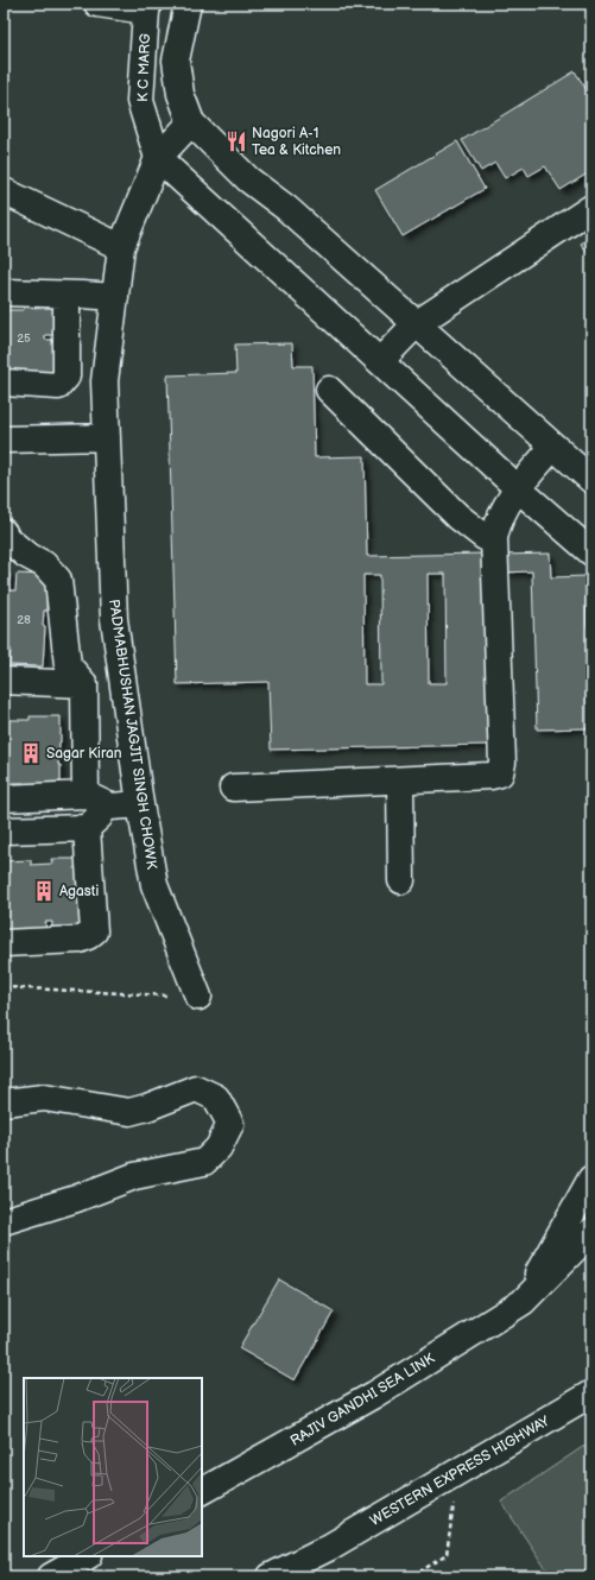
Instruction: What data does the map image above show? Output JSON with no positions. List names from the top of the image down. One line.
{"streets":{"main road":["K C MARG","PADMABHUSHAN JAGJIT SINGH CHOWK","RAJIV GANDHI SEA LINK","WESTERN EXPRESS HIGHWAY"]},"crossings":[["K C MARG","PADMABHUSHAN JAGJIT SINGH CHOWK"]],"places":{"restaurant":["Nagori A-1 Tea & Kitchen"],"building":["Sagar Kiran","Agasti"]},"house_numbers":["25","28"]}
